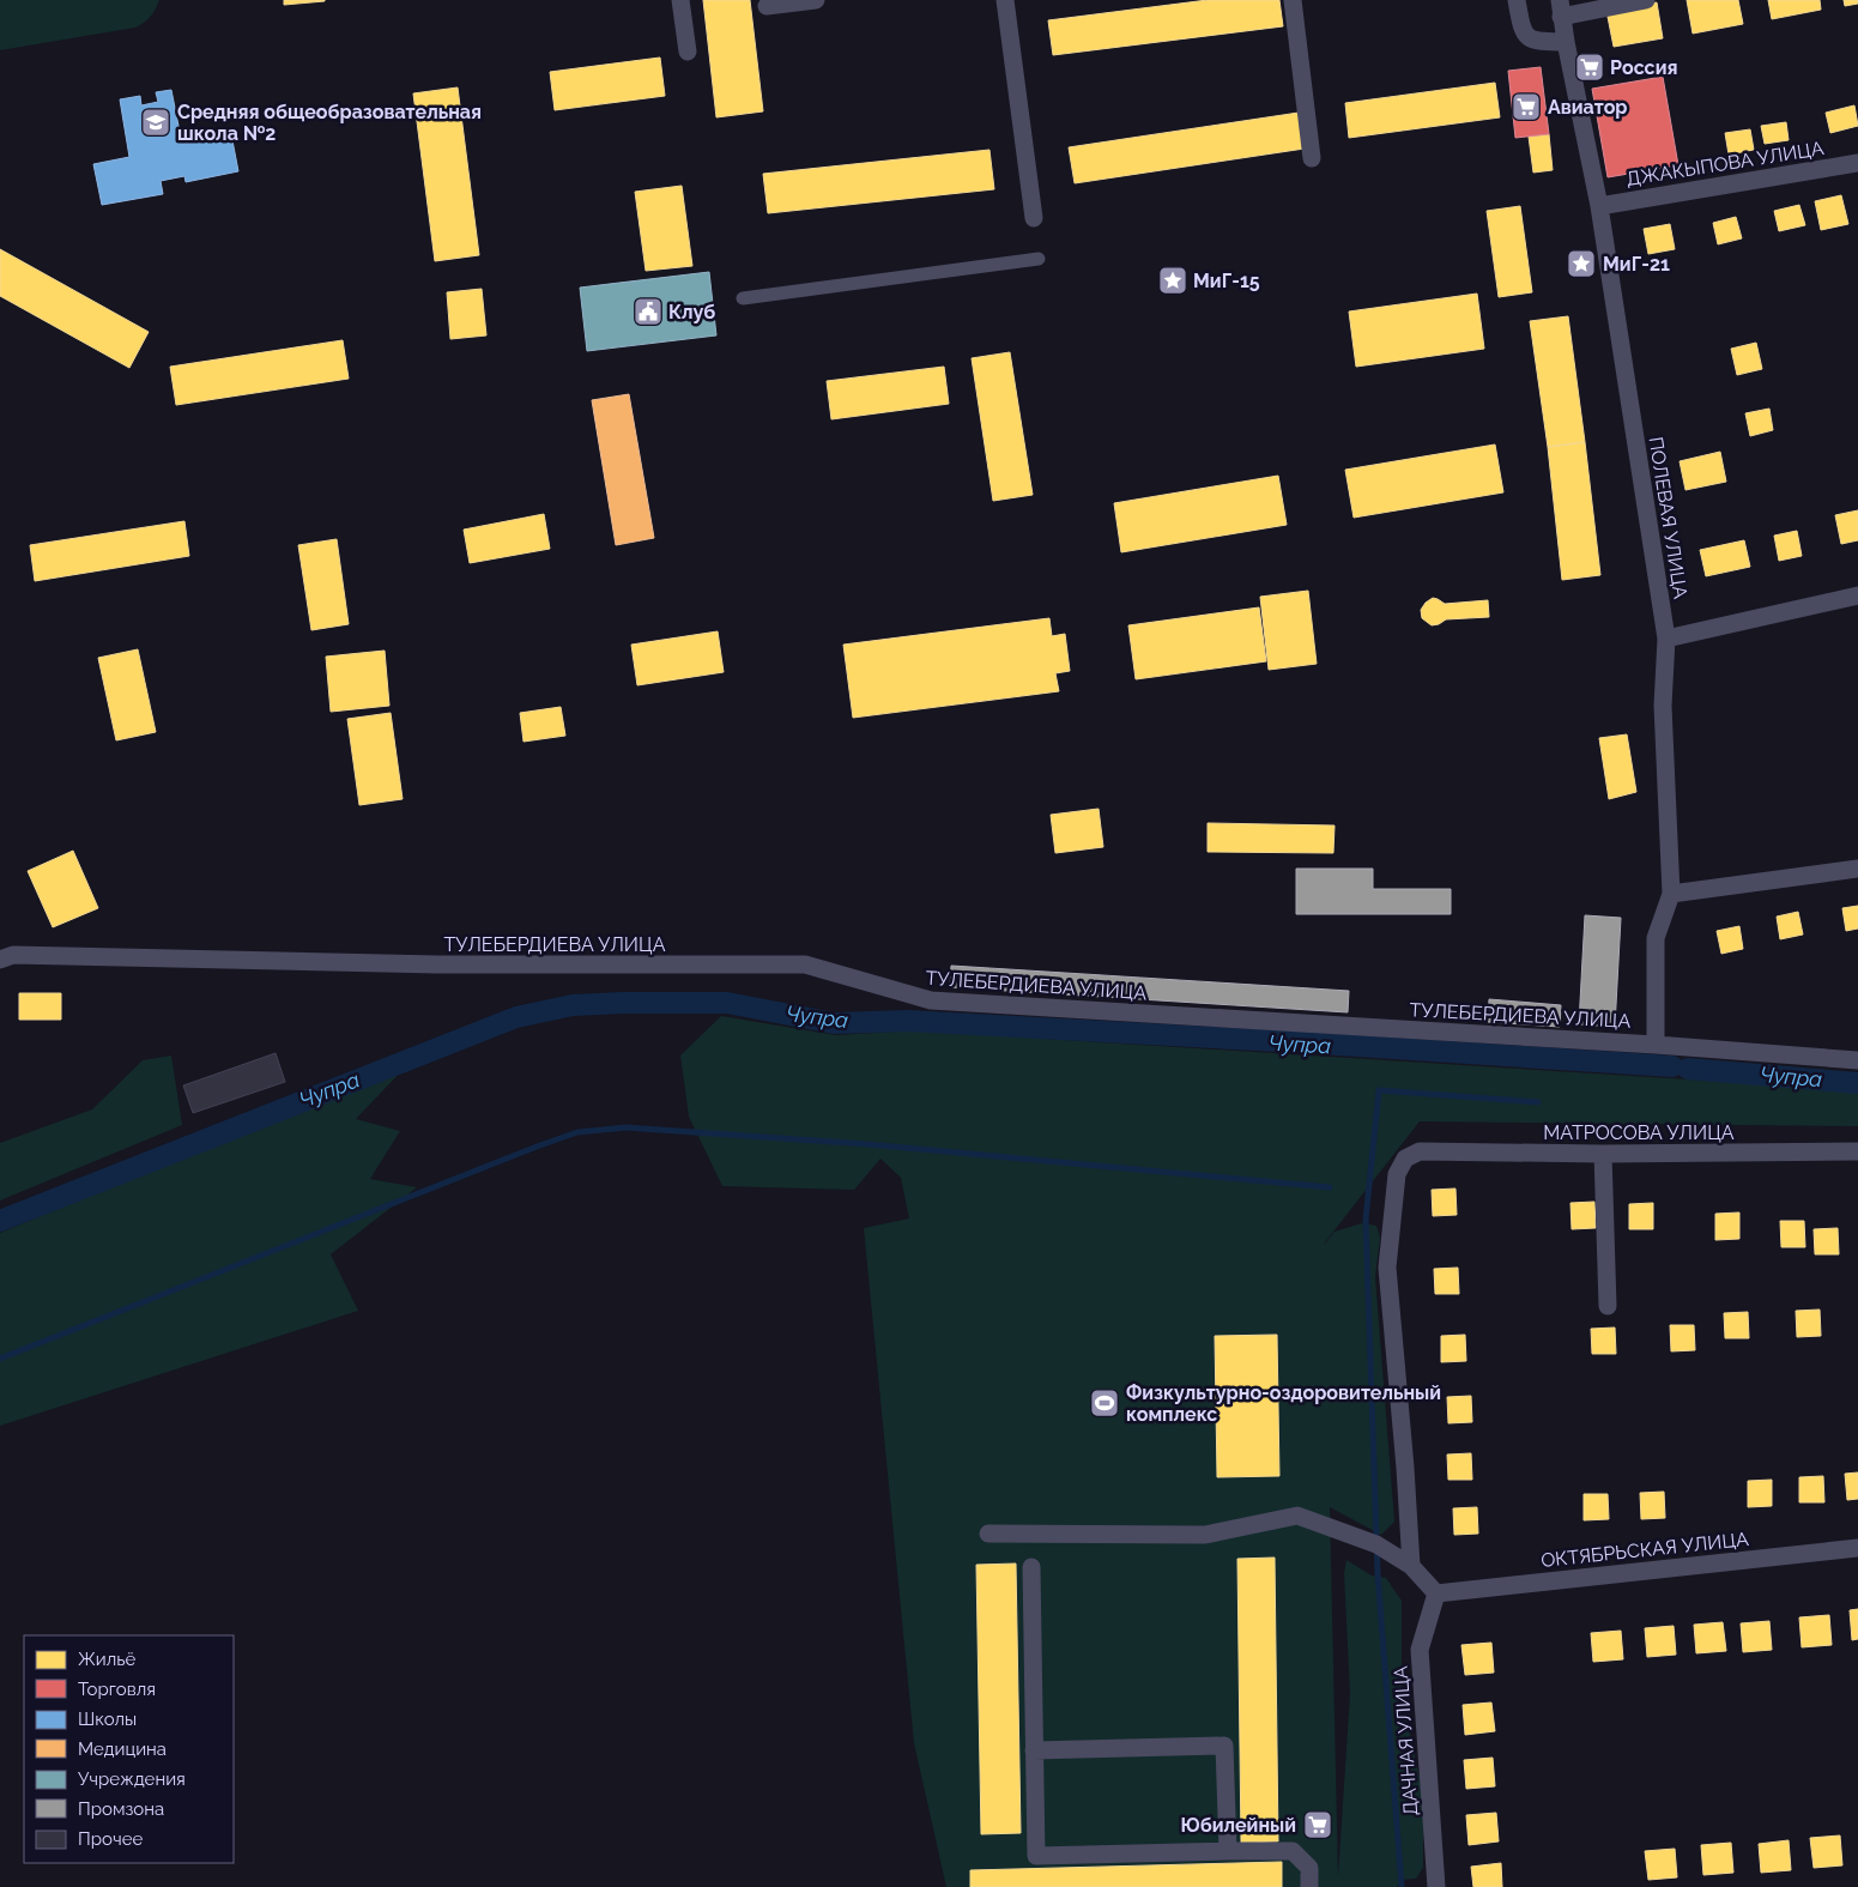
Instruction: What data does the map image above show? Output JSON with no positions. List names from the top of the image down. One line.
{"streets":{"street":["ДЖАКЫПОВА УЛИЦА","ПОЛЕВАЯ УЛИЦА","ТУЛЕБЕРДИЕВА УЛИЦА","МАТРОСОВА УЛИЦА","ОКТЯБРЬСКАЯ УЛИЦА","ДАЧНАЯ УЛИЦА"]},"crossings":[["ДЖАКЫПОВА УЛИЦА","ПОЛЕВАЯ УЛИЦА"],["ПОЛЕВАЯ УЛИЦА","ТУЛЕБЕРДИЕВА УЛИЦА"],["ОКТЯБРЬСКАЯ УЛИЦА","ДАЧНАЯ УЛИЦА"]],"water":["Чупра"],"places":{"supermarket":["Россия","Авиатор","Юбилейный"],"school or university":["Средняя общеобразовательная школа №2"],"place":["МиГ-21","МиГ-15"],"public building":["Клуб"],"sports":["Физкультурно-оздоровительный комплекс"]},"legend":["Жильё","Торговля","Школы","Медицина","Учреждения","Промзона","Прочее"]}
